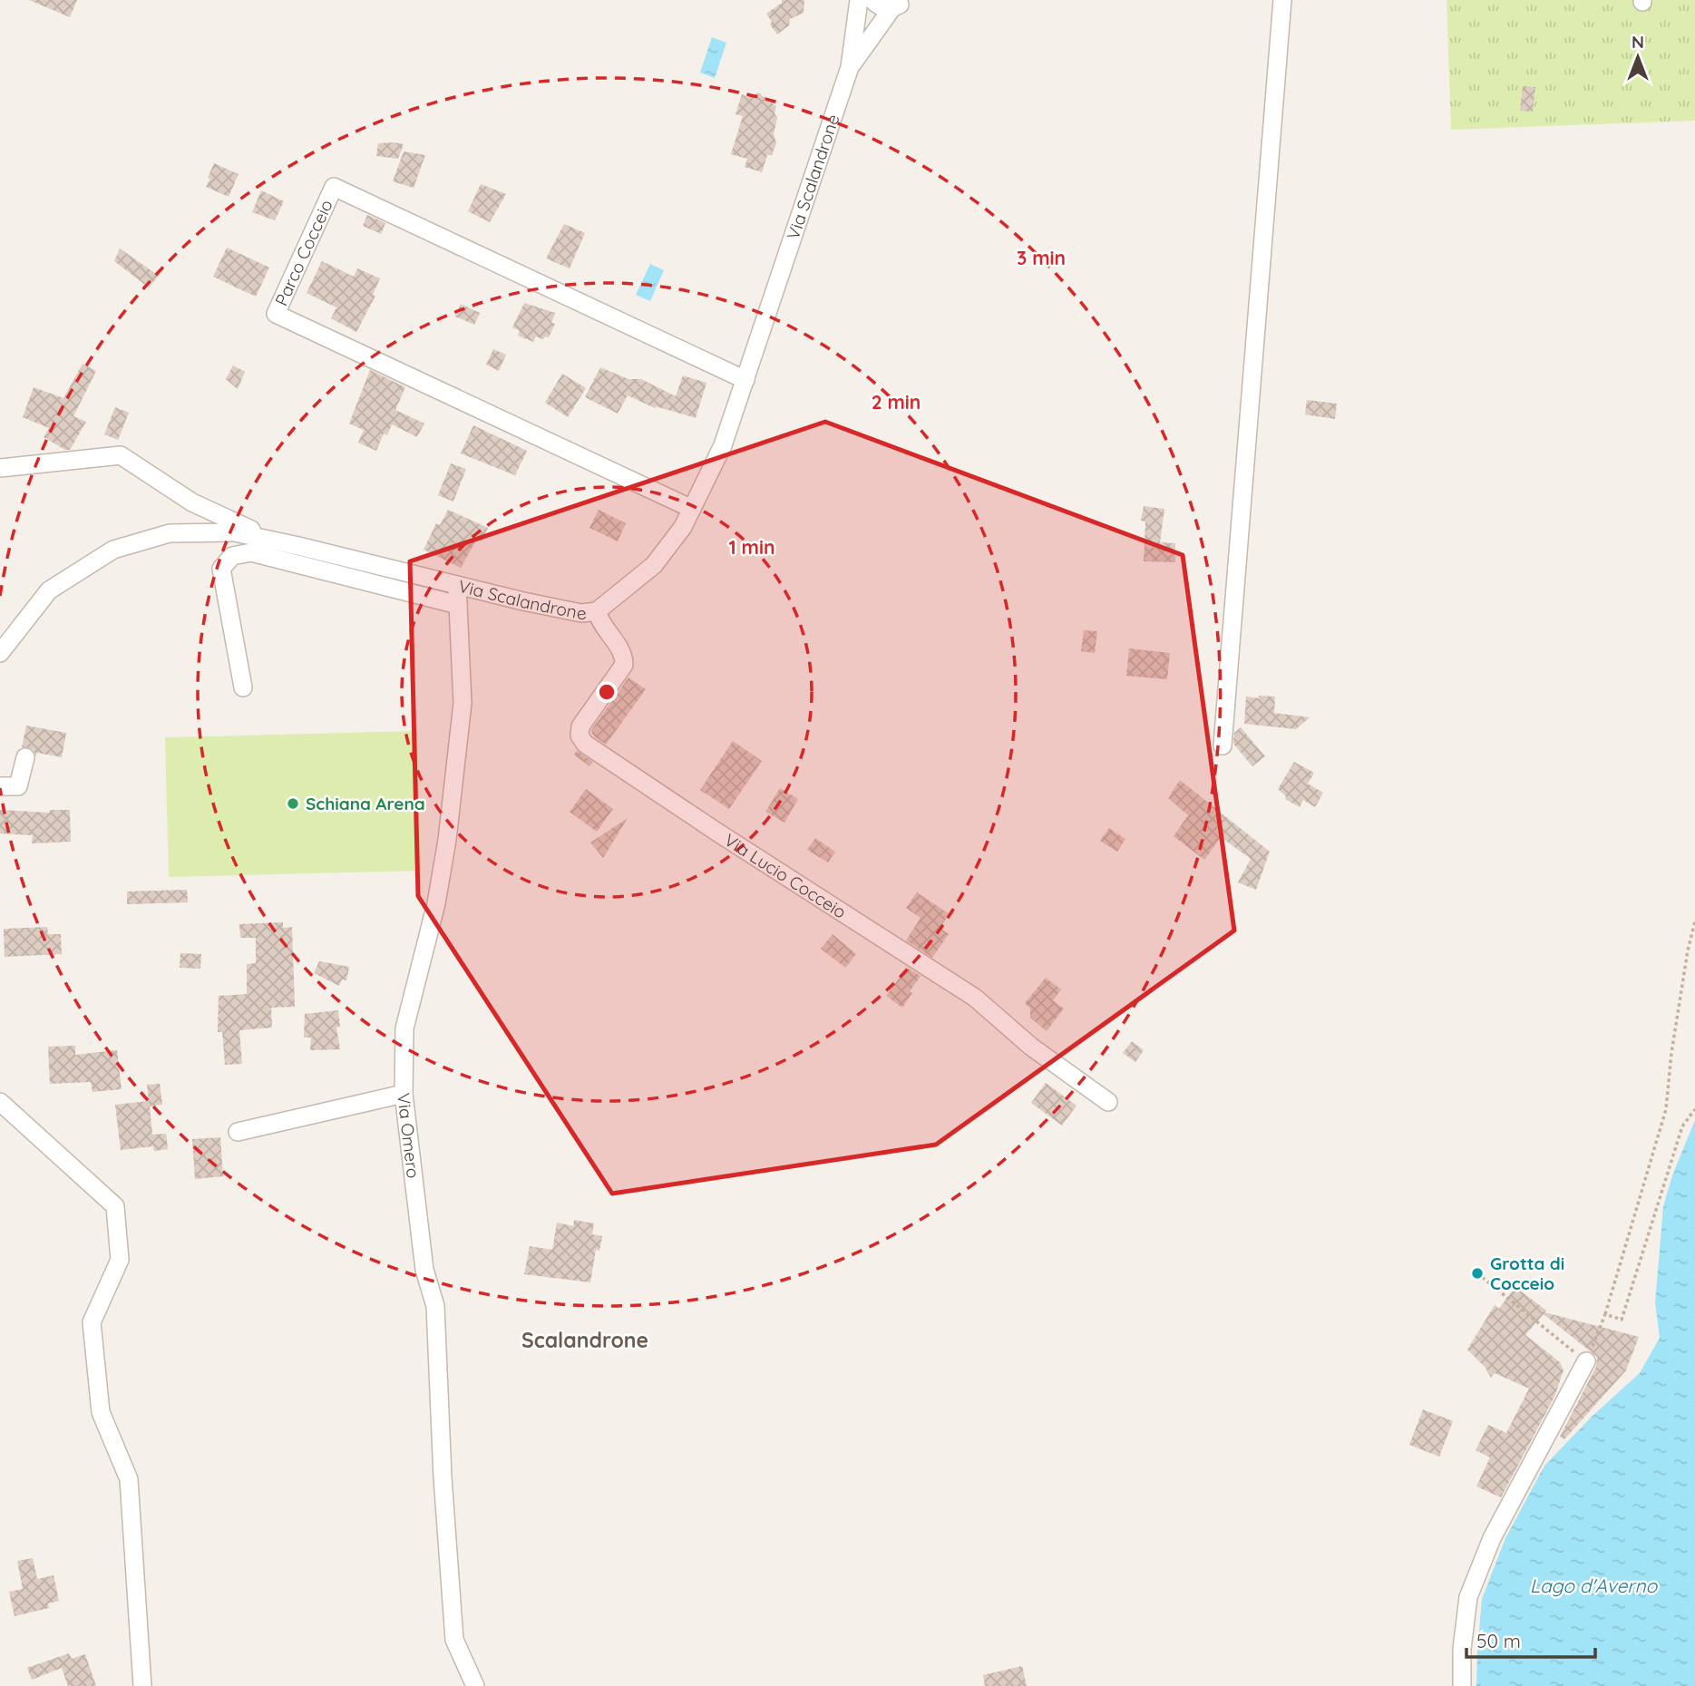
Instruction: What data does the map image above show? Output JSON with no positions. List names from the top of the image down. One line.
{"streets":{"street":["Via Scalandrone","Parco Cocceio","Via Lucio Cocceio","Via Omero"]},"crossings":[["Via Scalandrone","Parco Cocceio"],["Via Scalandrone","Via Lucio Cocceio"],["Via Scalandrone","Via Omero"]],"districts":["Scalandrone"],"water":["Lago d'Averno"],"places":["Schiana Arena","Grotta di Cocceio"],"scale_bar":"50 m","north":"top","rings":["3 min","2 min","1 min"]}
